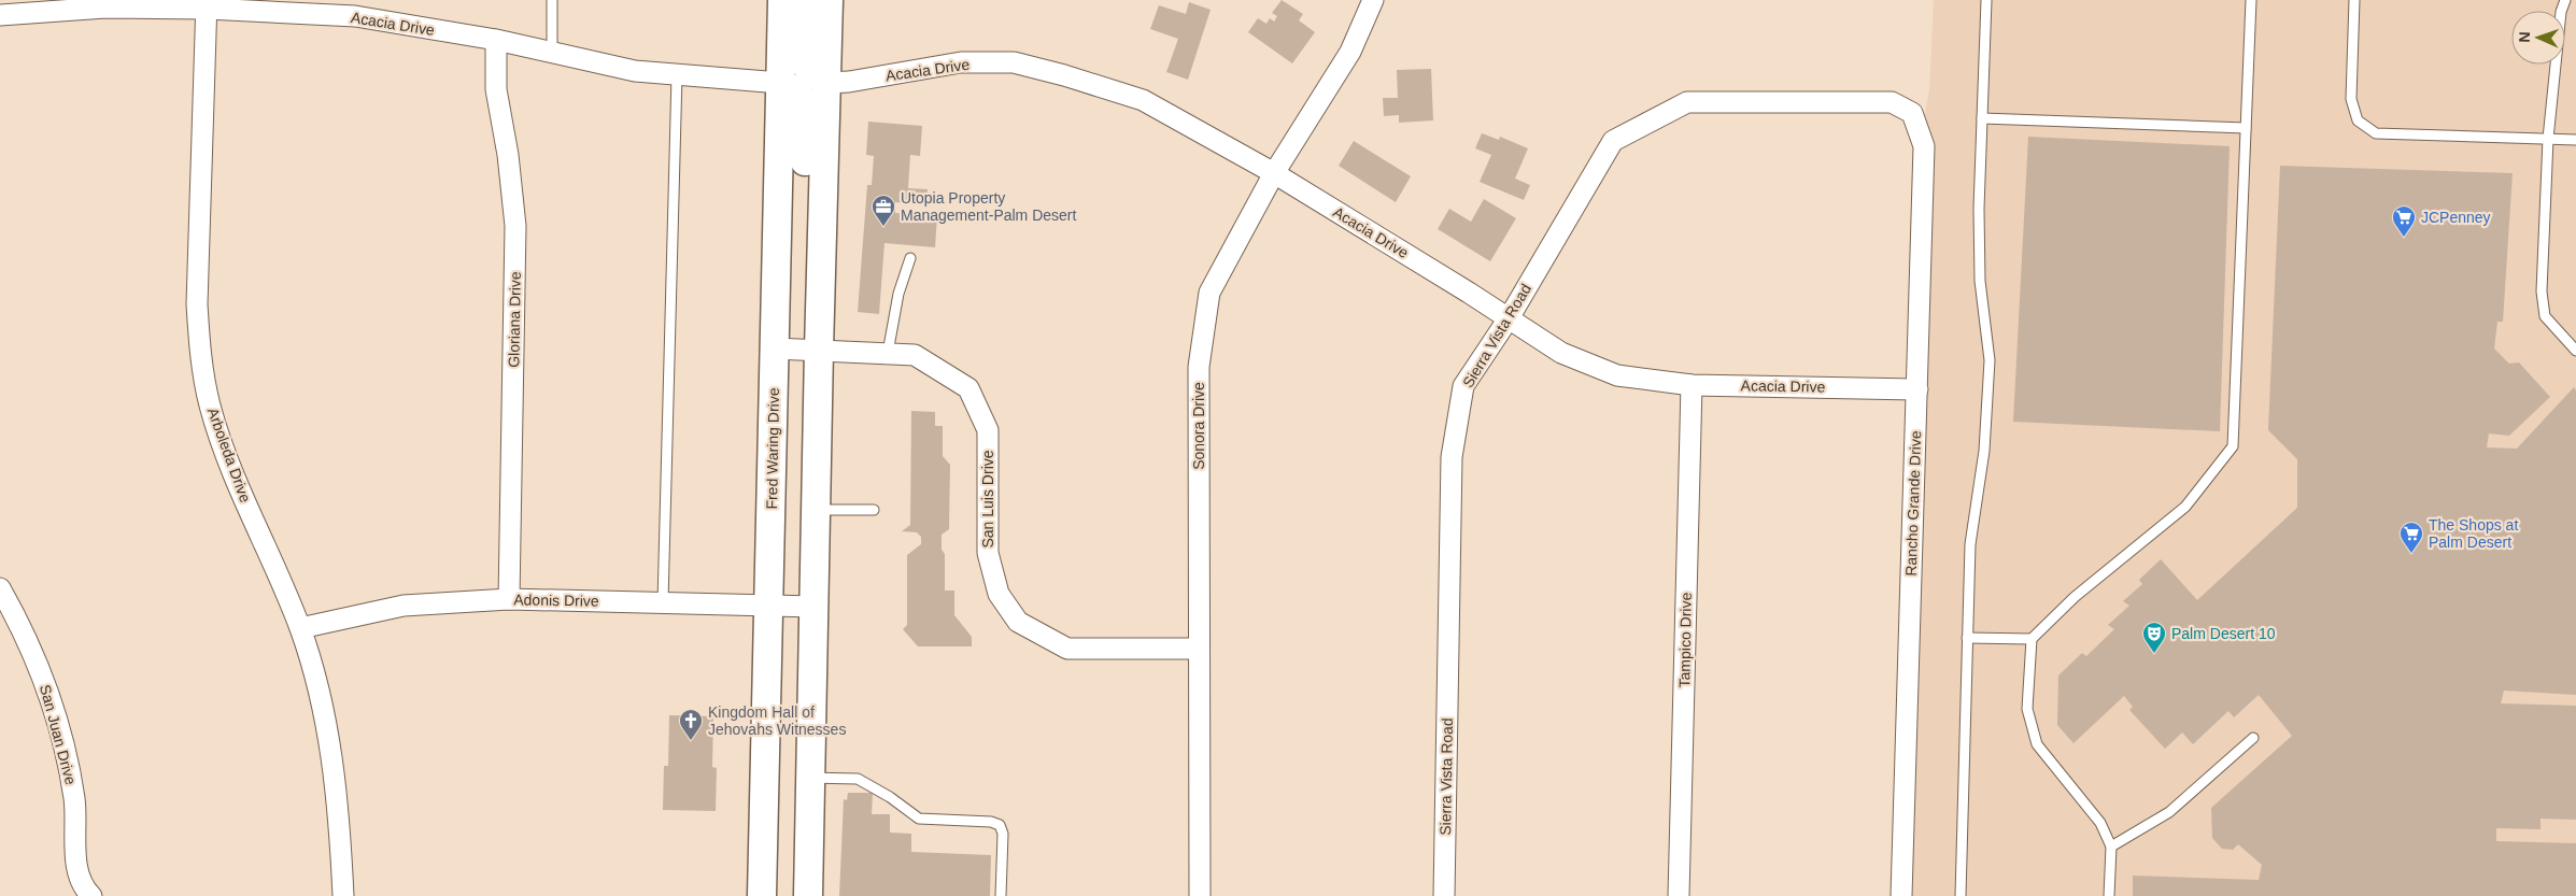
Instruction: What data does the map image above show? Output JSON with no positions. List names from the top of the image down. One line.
{"streets":{"main road":["Fred Waring Drive"],"street":["Acacia Drive","Gloriana Drive","Sierra Vista Road","Sonora Drive","Arboleda Drive","San Luis Drive","Rancho Grande Drive","Adonis Drive","Tampico Drive","San Juan Drive"]},"crossings":[["Acacia Drive","Gloriana Drive"],["Acacia Drive","Sierra Vista Road"],["Acacia Drive","Sonora Drive"],["Acacia Drive","Fred Waring Drive"],["Acacia Drive","Arboleda Drive"],["Acacia Drive","Rancho Grande Drive"],["Acacia Drive","Tampico Drive"],["Gloriana Drive","Adonis Drive"],["Sierra Vista Road","Rancho Grande Drive"],["Sonora Drive","San Luis Drive"],["Fred Waring Drive","San Luis Drive"],["Fred Waring Drive","Adonis Drive"],["Arboleda Drive","Adonis Drive"]],"places":{"office":["Utopia Property Management-Palm Desert"],"supermarket":["JCPenney","The Shops at Palm Desert"],"theatre":["Palm Desert 10"],"church":["Kingdom Hall of Jehovahs Witnesses"]},"north":"left"}
